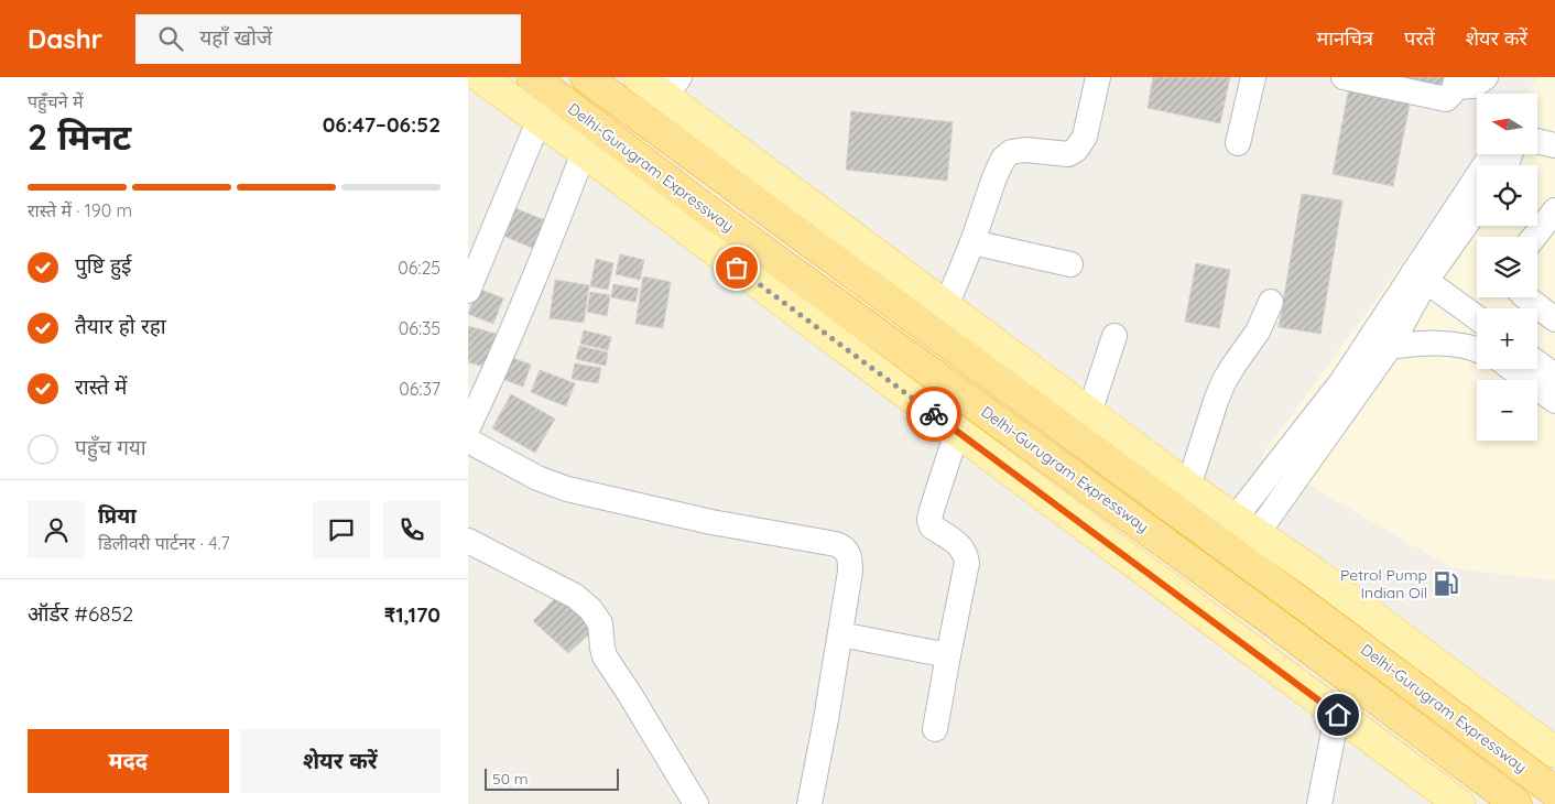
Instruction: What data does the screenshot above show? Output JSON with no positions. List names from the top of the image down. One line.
{"streets":{"highway":["Delhi-Gurugram Expressway"]},"places":{"fuel station":["Petrol Pump Indian Oil"]},"scale_bar":"50 m","north":"left","page":{"header":"Dashr","search":"यहाँ खोजें","nav":["मानचित्र","परतें","शेयर करें"],"heading":["2 मिनट","पहुँचने में","06:47–06:52"],"panel":["प्रिया","डिलीवरी पार्टनर · 4.7","ऑर्डर #6852","₹1,170"],"map_buttons":["+","−"],"bar":"रास्ते में · 190 m","list":[["पुष्टि हुई","06:25"],["तैयार हो रहा","06:35"],["रास्ते में","06:37"],"पहुँच गया"],"buttons":["मदद","शेयर करें"],"scale":"50 m"}}
